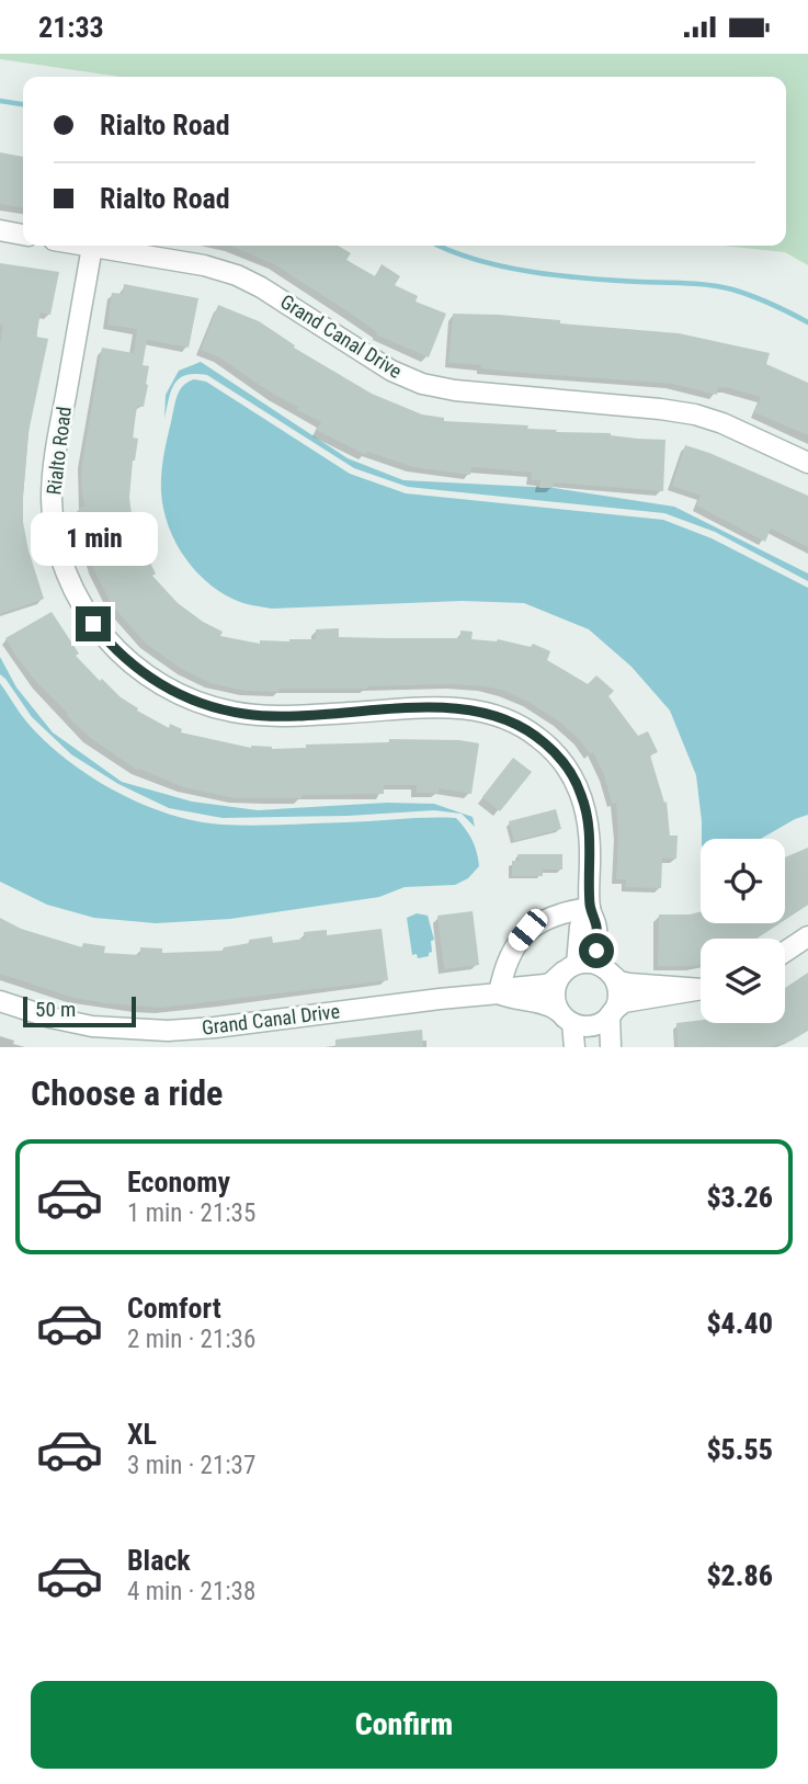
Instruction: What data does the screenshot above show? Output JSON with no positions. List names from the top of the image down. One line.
{"streets":{"street":["Grand Canal Drive","Rialto Road"]},"crossings":[["Grand Canal Drive","Rialto Road"]],"scale_bar":"50 m","page":{"status":"21:33","banner":["Rialto Road","Rialto Road"],"bubble":"1 min","scale":"50 m","heading":"Choose a ride","list":[{"name":"Economy","note":"1 min · 21:35","value":"$3.26"},{"name":"Comfort","note":"2 min · 21:36","value":"$4.40"},{"name":"XL","note":"3 min · 21:37","value":"$5.55"},{"name":"Black","note":"4 min · 21:38","value":"$2.86"}],"buttons":"Confirm"}}
